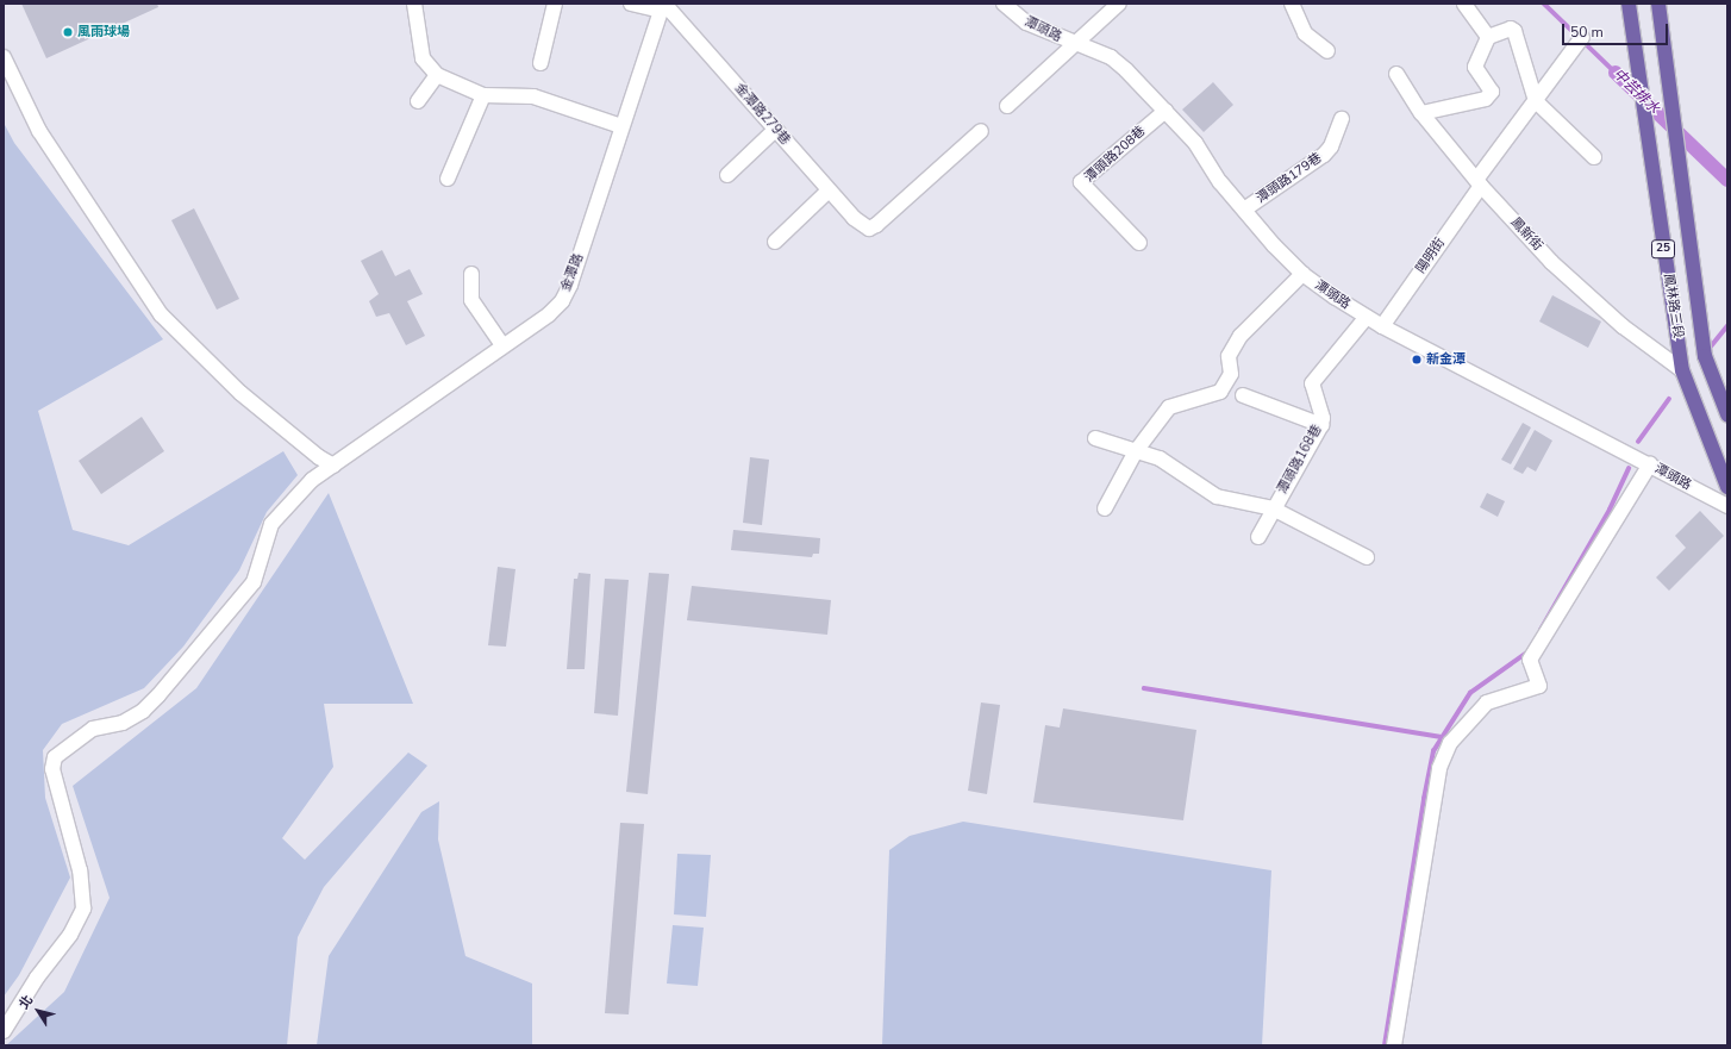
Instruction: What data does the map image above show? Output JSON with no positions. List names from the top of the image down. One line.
{"streets":{"main road":["25","鳳林路三段"],"street":["潭頭路","金潭路279巷","潭頭路208巷","潭頭路179巷","鳳新街","陽明街","金潭路","潭頭路168巷"]},"crossings":[["潭頭路","潭頭路208巷"],["潭頭路","潭頭路179巷"],["潭頭路","陽明街"],["潭頭路","潭頭路168巷"],["金潭路279巷","金潭路"],["鳳新街","陽明街"],["鳳新街","鳳林路三段"]],"water":["中芸排水"],"places":["風雨球場","新金潭"],"scale_bar":"50 m","north":"top left"}
